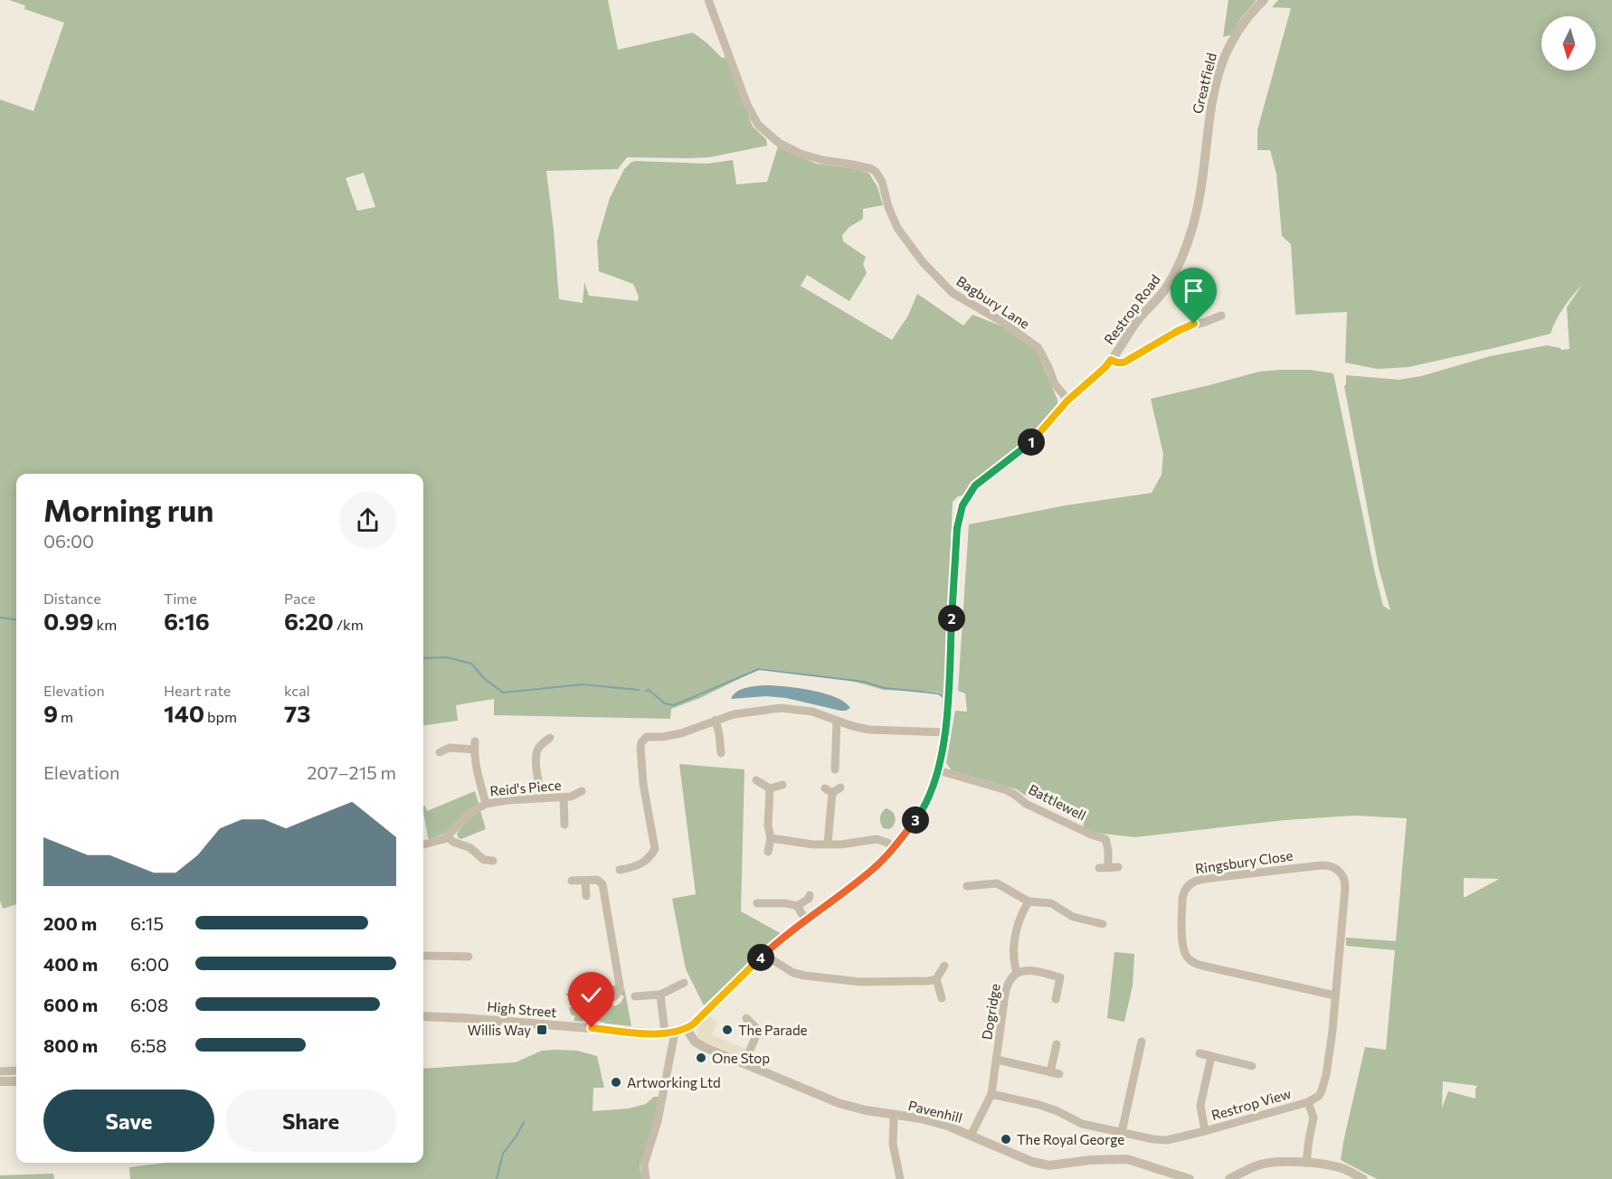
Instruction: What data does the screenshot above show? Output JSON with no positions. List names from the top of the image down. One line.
{"streets":{"street":["Greatfield","Bagbury Lane","Restrop Road","Reid's Piece","Battlewell","Ringsbury Close","High Street","Dogridge","Restrop View","Pavenhill"]},"crossings":[["Greatfield","Restrop Road"],["Bagbury Lane","Restrop Road"],["Restrop Road","Battlewell"],["Restrop Road","High Street"],["Restrop Road","Pavenhill"],["Ringsbury Close","Restrop View"],["High Street","Pavenhill"],["Dogridge","Restrop View"]],"places":{"transit":["Willis Way"],"other":["The Parade","One Stop","Artworking Ltd","The Royal George"]},"north":"bottom","page":{"pins":["1","2","3","4"],"heading":["Morning run","06:00"],"stats":[["Distance","0.99 km"],["Time","6:16"],["Pace","6:20 /km"],["Elevation","9 m"],["Heart rate","140 bpm"],["kcal","73"]],"chart":["Elevation","207–215 m"],"list":[{"name":"200 m","note":"6:15"},{"name":"400 m","note":"6:00"},{"name":"600 m","note":"6:08"},{"name":"800 m","note":"6:58"}],"buttons":["Save","Share"]}}
